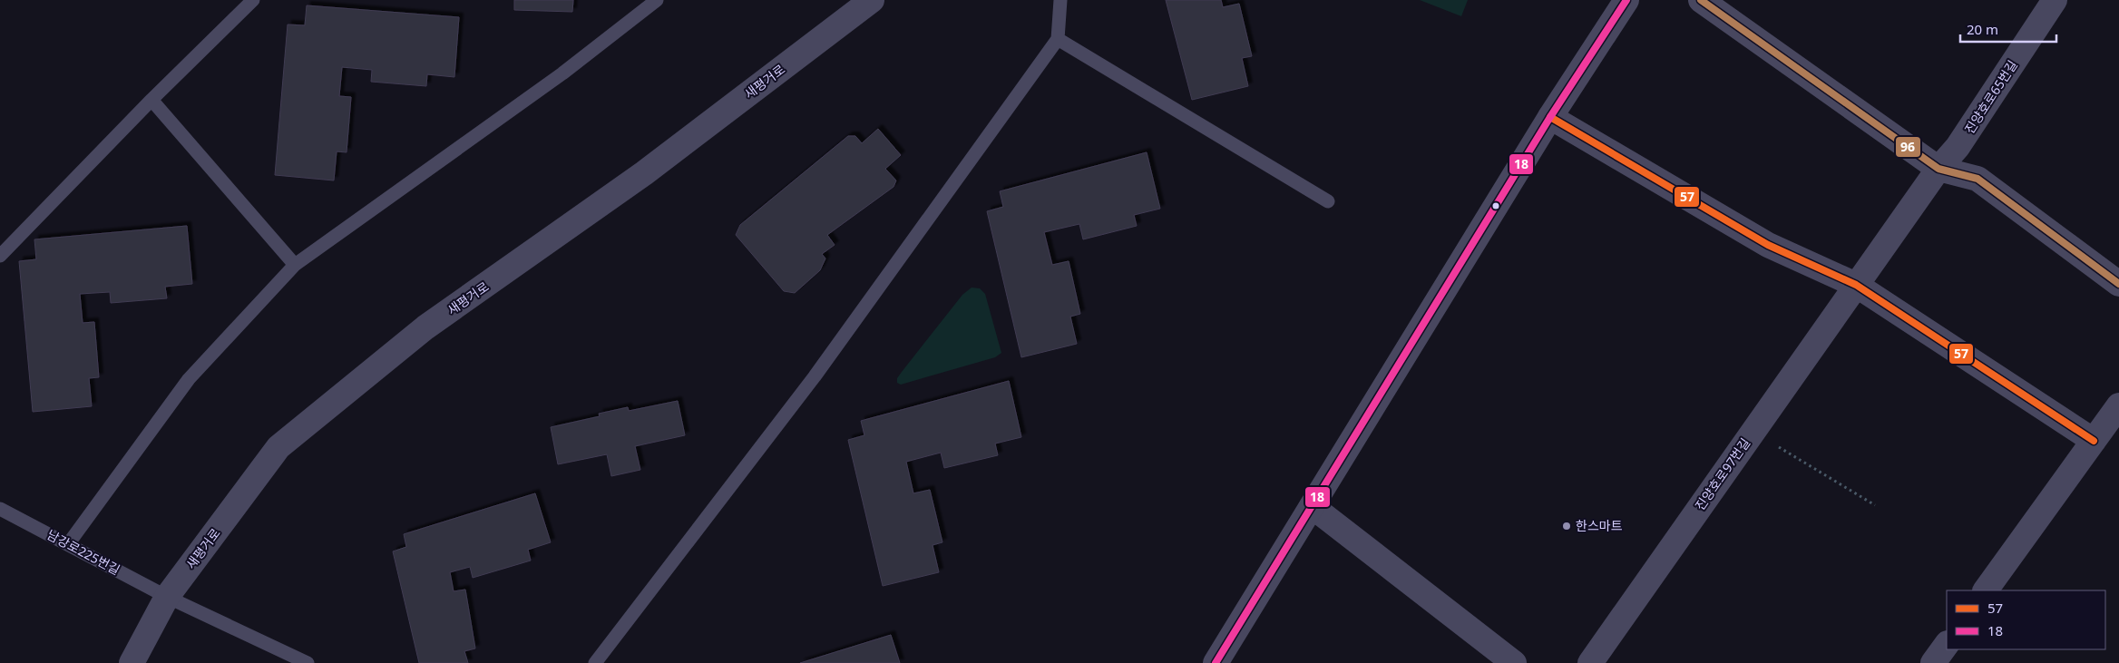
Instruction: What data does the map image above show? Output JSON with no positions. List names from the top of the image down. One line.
{"streets":{"street":["새평거로","진양호로65번길","진양호로97번길"],"lane":["남강로225번길"]},"crossings":[["새평거로","남강로225번길"],["진양호로65번길","진양호로97번길"]],"places":["한스마트"],"lines":["transit line 18","transit line 96","transit line 57"],"legend":["57","18"],"scale_bar":"20 m"}
